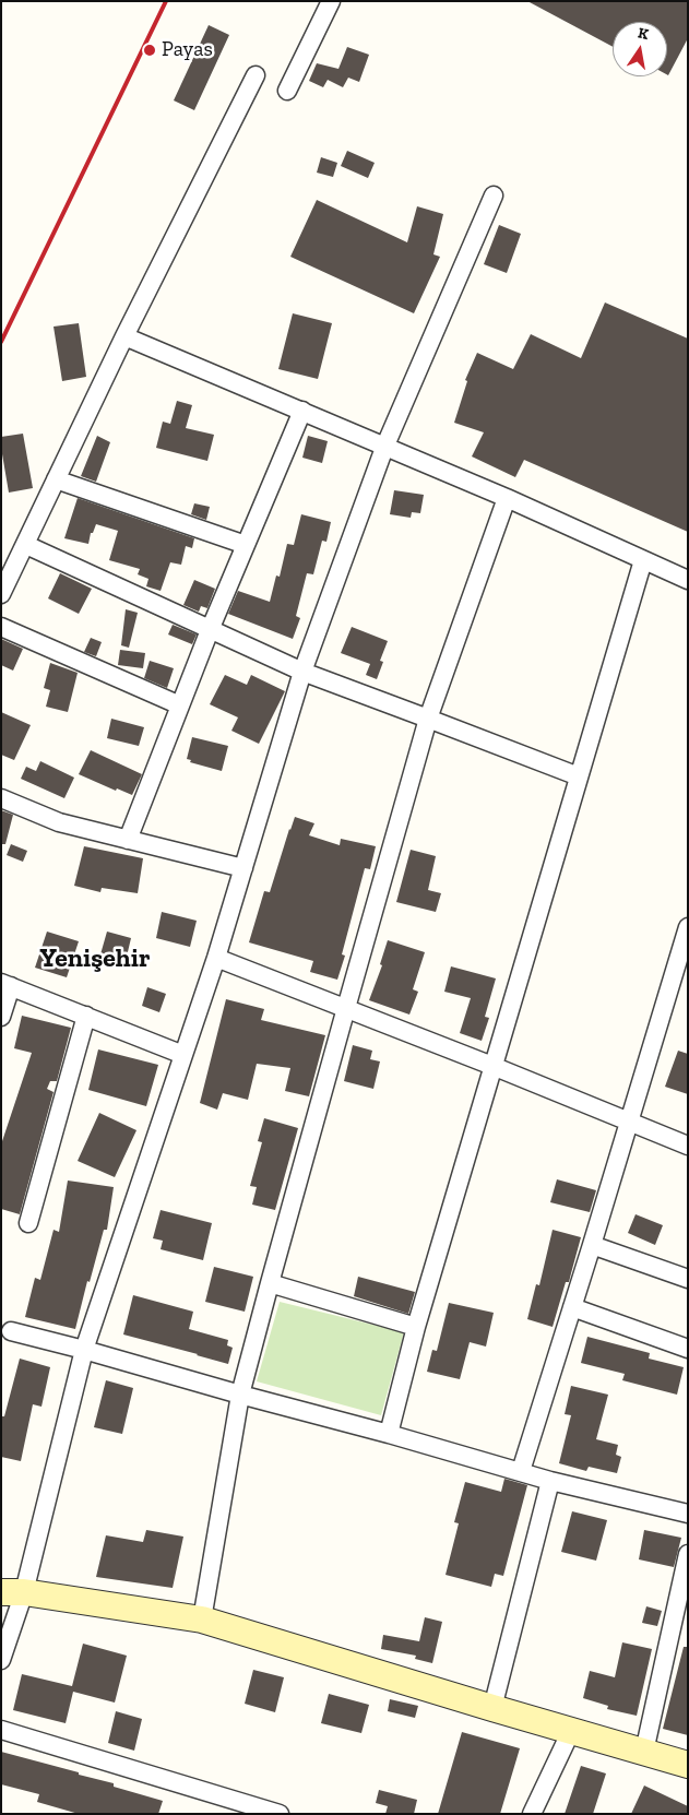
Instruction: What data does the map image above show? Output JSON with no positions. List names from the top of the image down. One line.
{"districts":["Yenişehir"],"places":["Payas"],"north":"top"}
